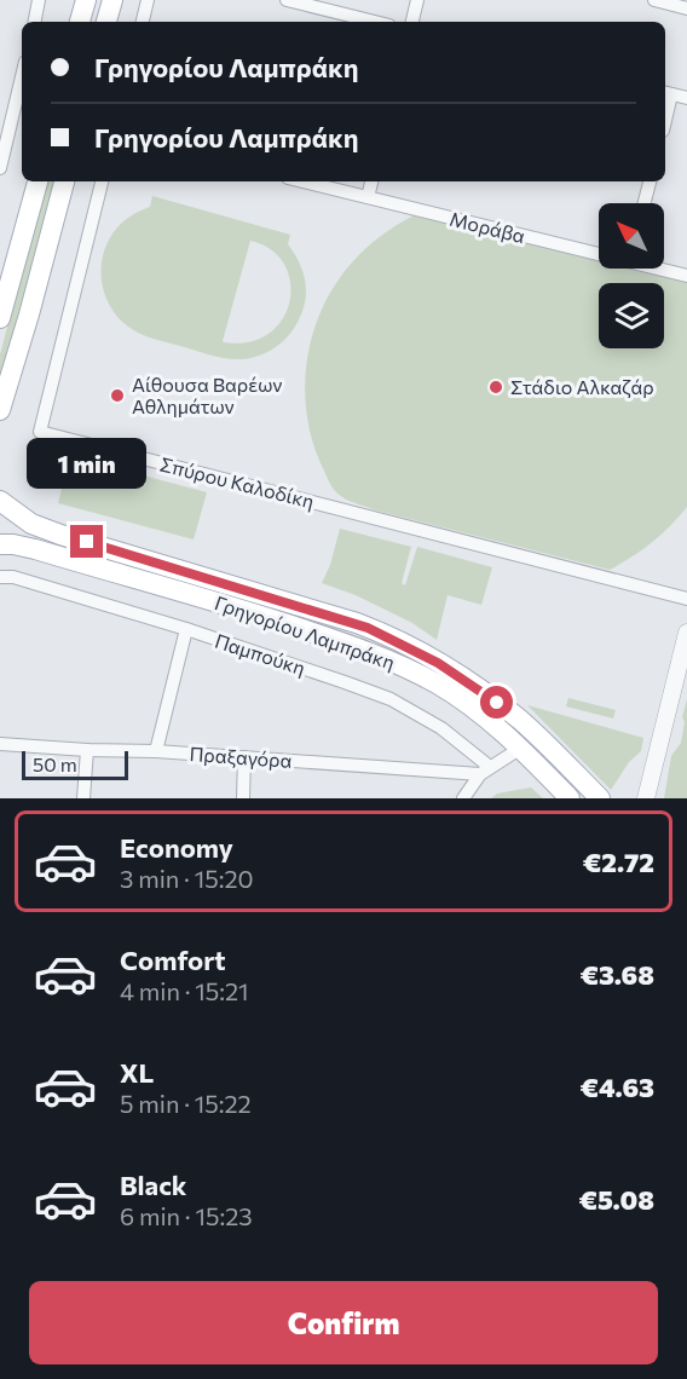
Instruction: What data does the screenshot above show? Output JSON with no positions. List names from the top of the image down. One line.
{"streets":{"main road":["Γρηγορίου Λαμπράκη"],"street":["Μοράβα","Σπύρου Καλοδίκη","Παμπούκη","Πραξαγόρα"]},"crossings":[["Παμπούκη","Πραξαγόρα"]],"places":["Στάδιο Αλκαζάρ","Αίθουσα Βαρέων Αθλημάτων"],"scale_bar":"50 m","north":"top left","page":{"banner":["Γρηγορίου Λαμπράκη","Γρηγορίου Λαμπράκη"],"bubble":"1 min","scale":"50 m","list":[{"name":"Economy","note":"3 min · 15:20","value":"€2.72"},{"name":"Comfort","note":"4 min · 15:21","value":"€3.68"},{"name":"XL","note":"5 min · 15:22","value":"€4.63"},{"name":"Black","note":"6 min · 15:23","value":"€5.08"}],"buttons":"Confirm"}}
